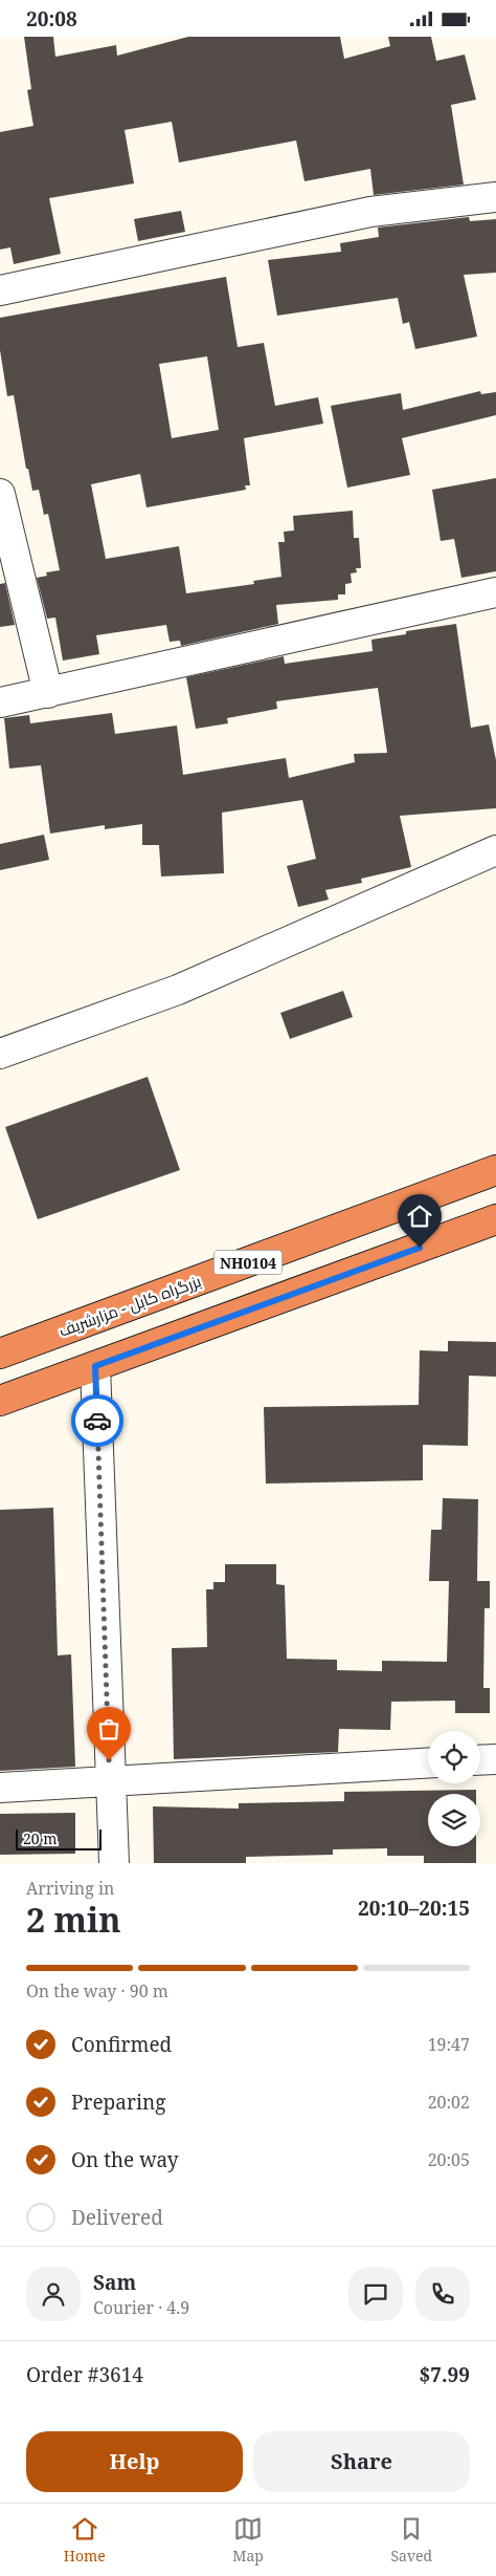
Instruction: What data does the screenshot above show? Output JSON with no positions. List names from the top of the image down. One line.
{"streets":{"highway":["NH0104","بزرگراه کابل - مزارشریف"]},"scale_bar":"20 m","page":{"status":"20:08","scale":"20 m","heading":["2 min","Arriving in","20:10–20:15"],"panel":["Sam","Courier · 4.9","Order #3614","$7.99"],"bar":"On the way · 90 m","list":[["Confirmed","19:47"],["Preparing","20:02"],["On the way","20:05"],"Delivered"],"buttons":["Help","Share"],"tabs":["Home","Map","Saved"]}}
